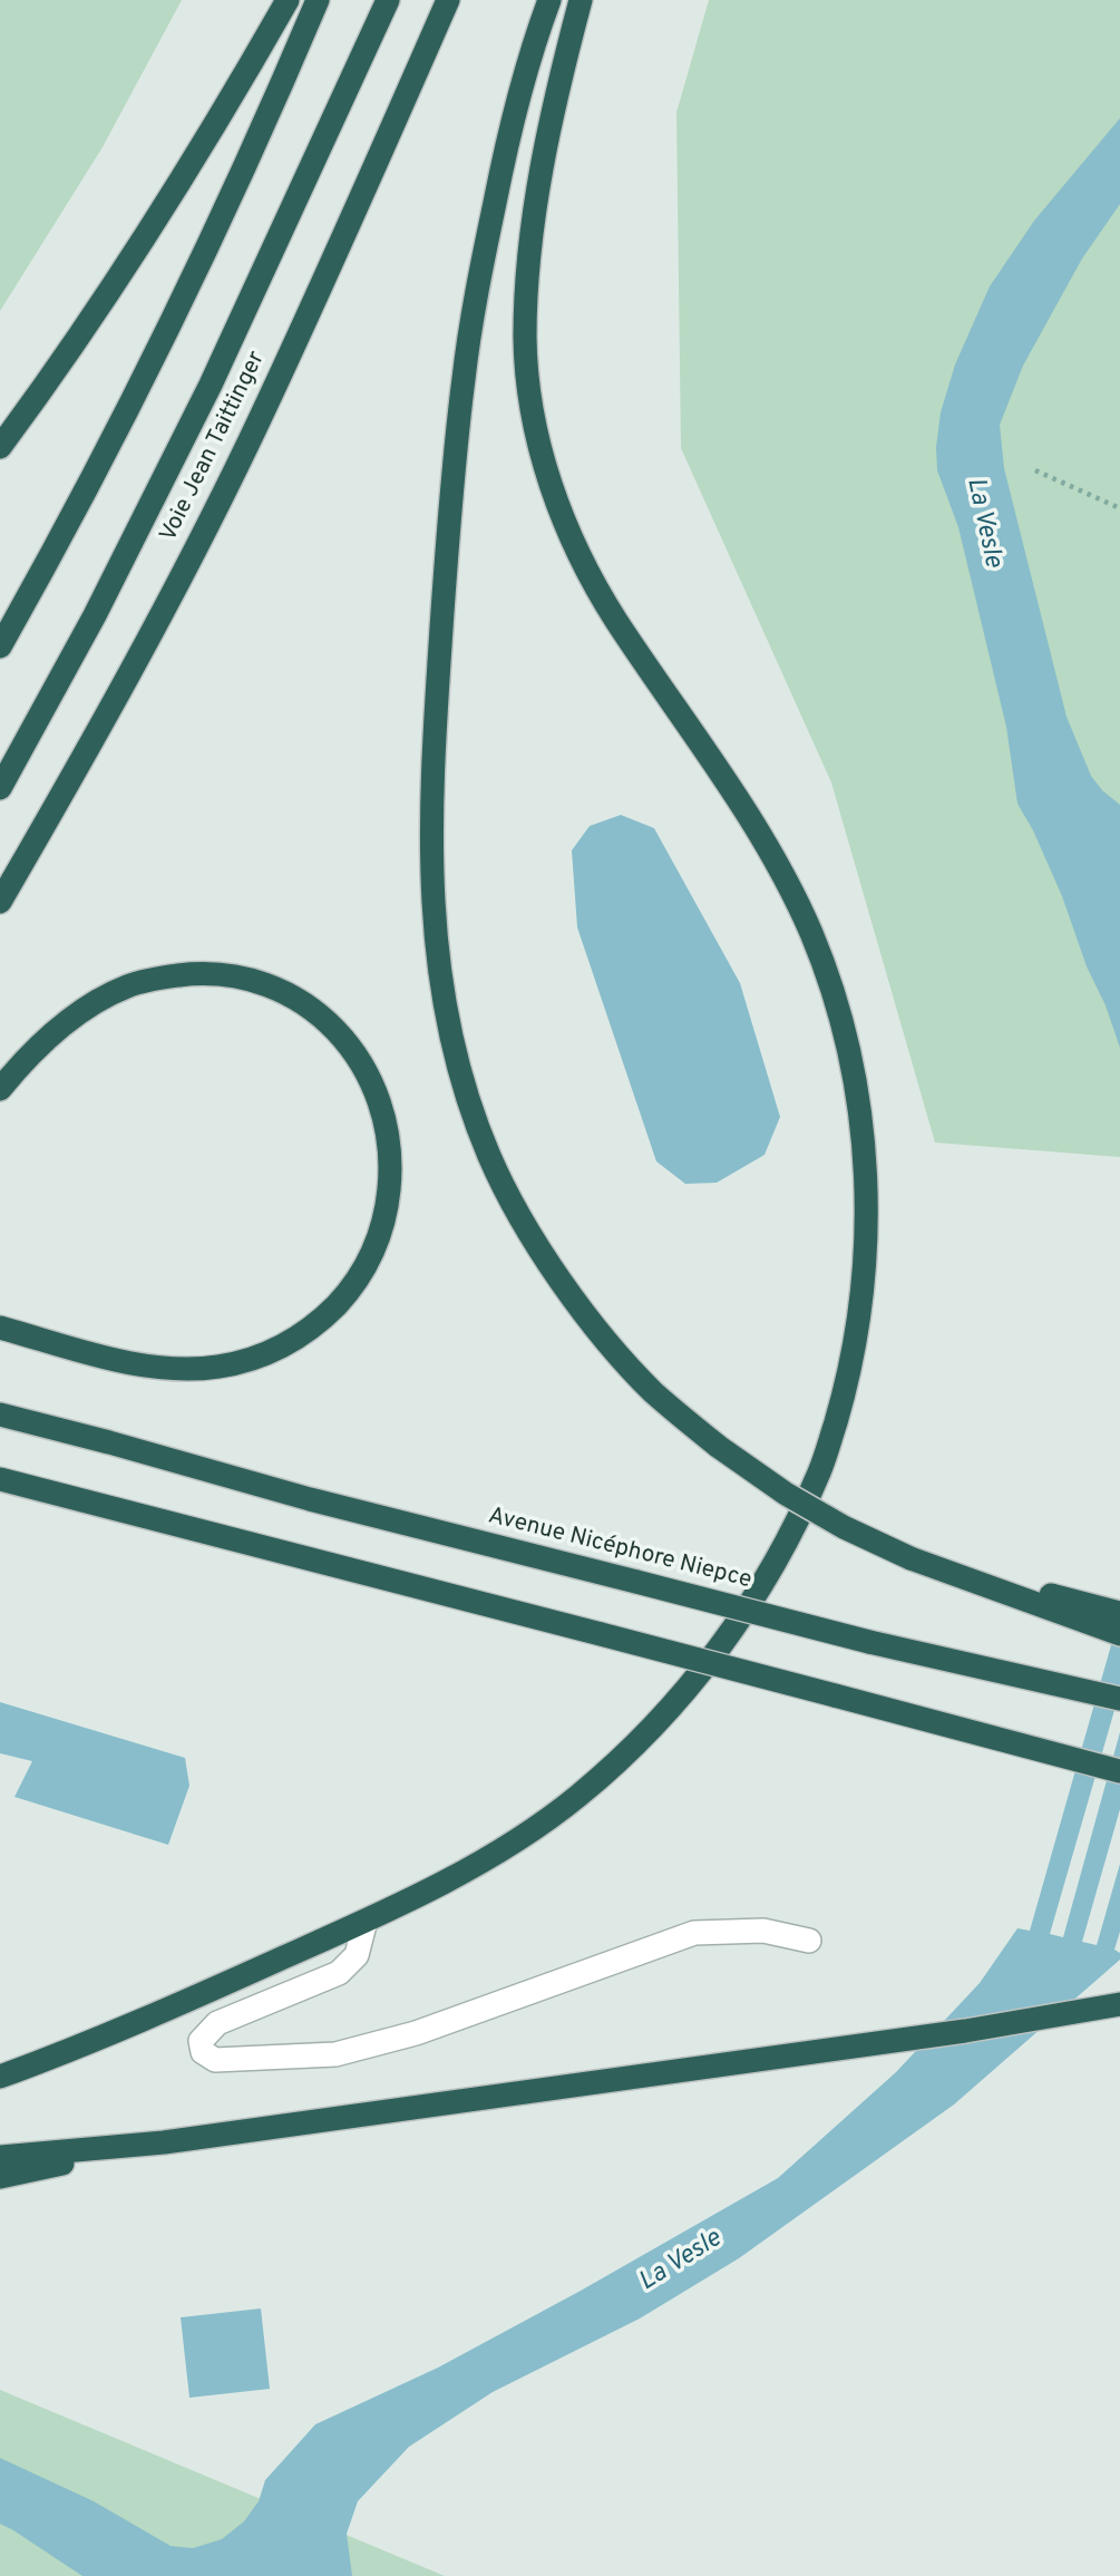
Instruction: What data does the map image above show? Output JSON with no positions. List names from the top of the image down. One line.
{"streets":{"highway":["Voie Jean Taittinger","Avenue Nicéphore Niepce"]},"water":["La Vesle"]}
